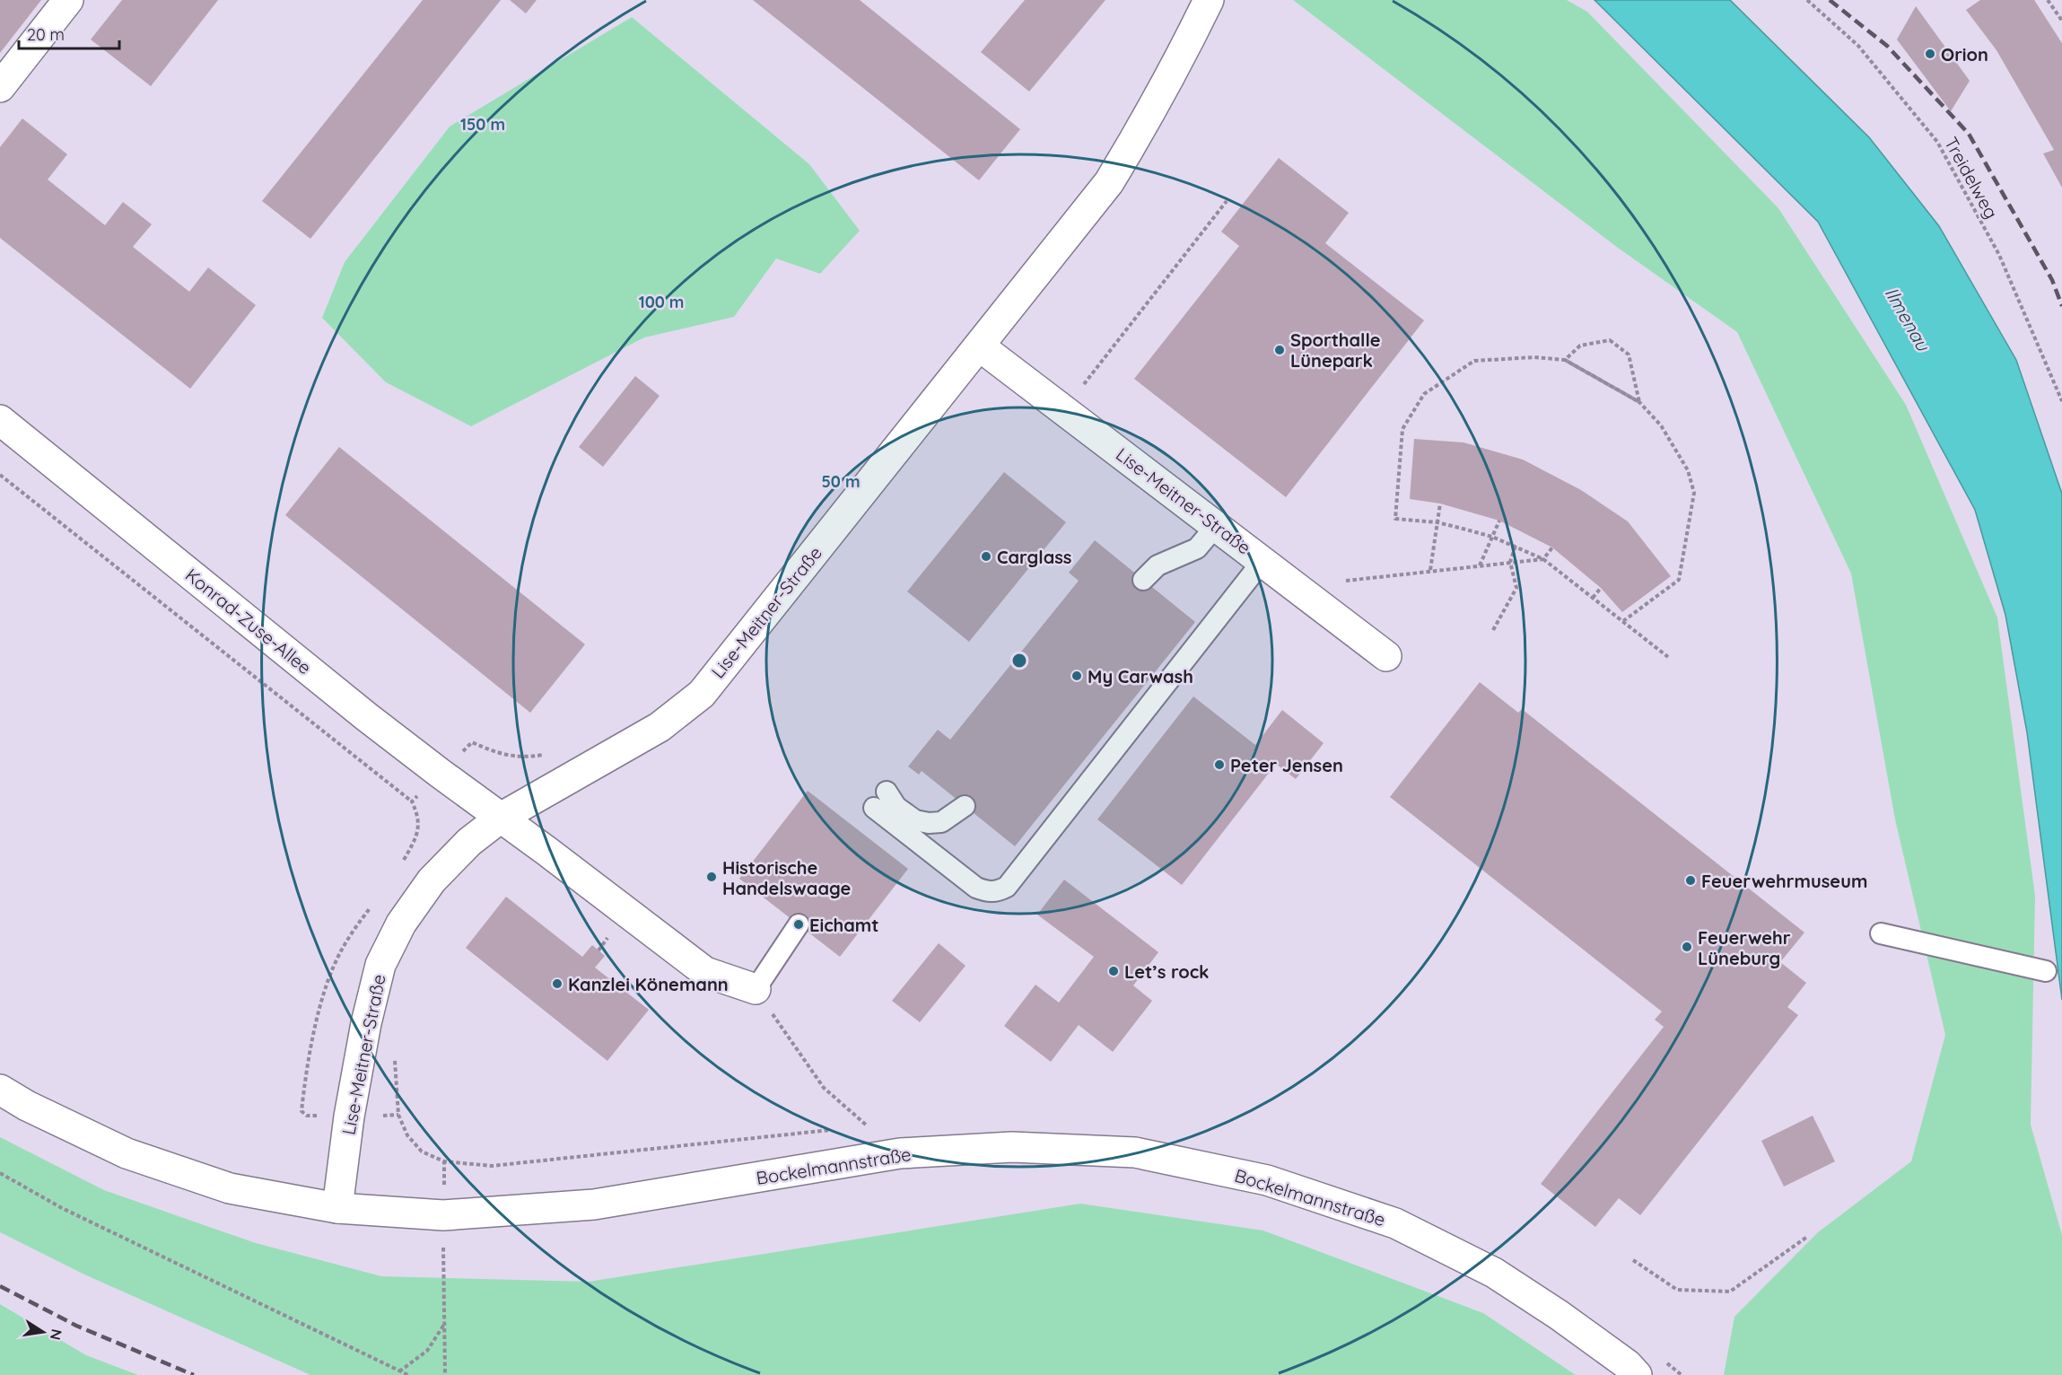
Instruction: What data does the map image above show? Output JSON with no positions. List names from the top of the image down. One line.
{"streets":{"main road":["Lise-Meitner-Straße","Konrad-Zuse-Allee","Bockelmannstraße"],"path":["Treidelweg"]},"crossings":[["Lise-Meitner-Straße","Konrad-Zuse-Allee"],["Lise-Meitner-Straße","Bockelmannstraße"]],"water":["Ilmenau"],"places":["Orion","Sporthalle Lünepark","Carglass","My Carwash","Peter Jensen","Historische Handelswaage","Feuerwehrmuseum","Eichamt","Feuerwehr Lüneburg","Let’s rock","Kanzlei Könemann"],"scale_bar":"20 m","north":"right","rings":["150 m","100 m","50 m"]}
